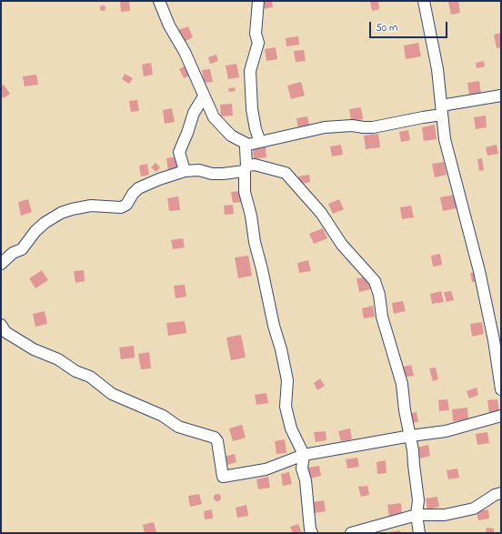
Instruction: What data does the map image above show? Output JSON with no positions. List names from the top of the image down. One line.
{"scale_bar":"50 m"}
